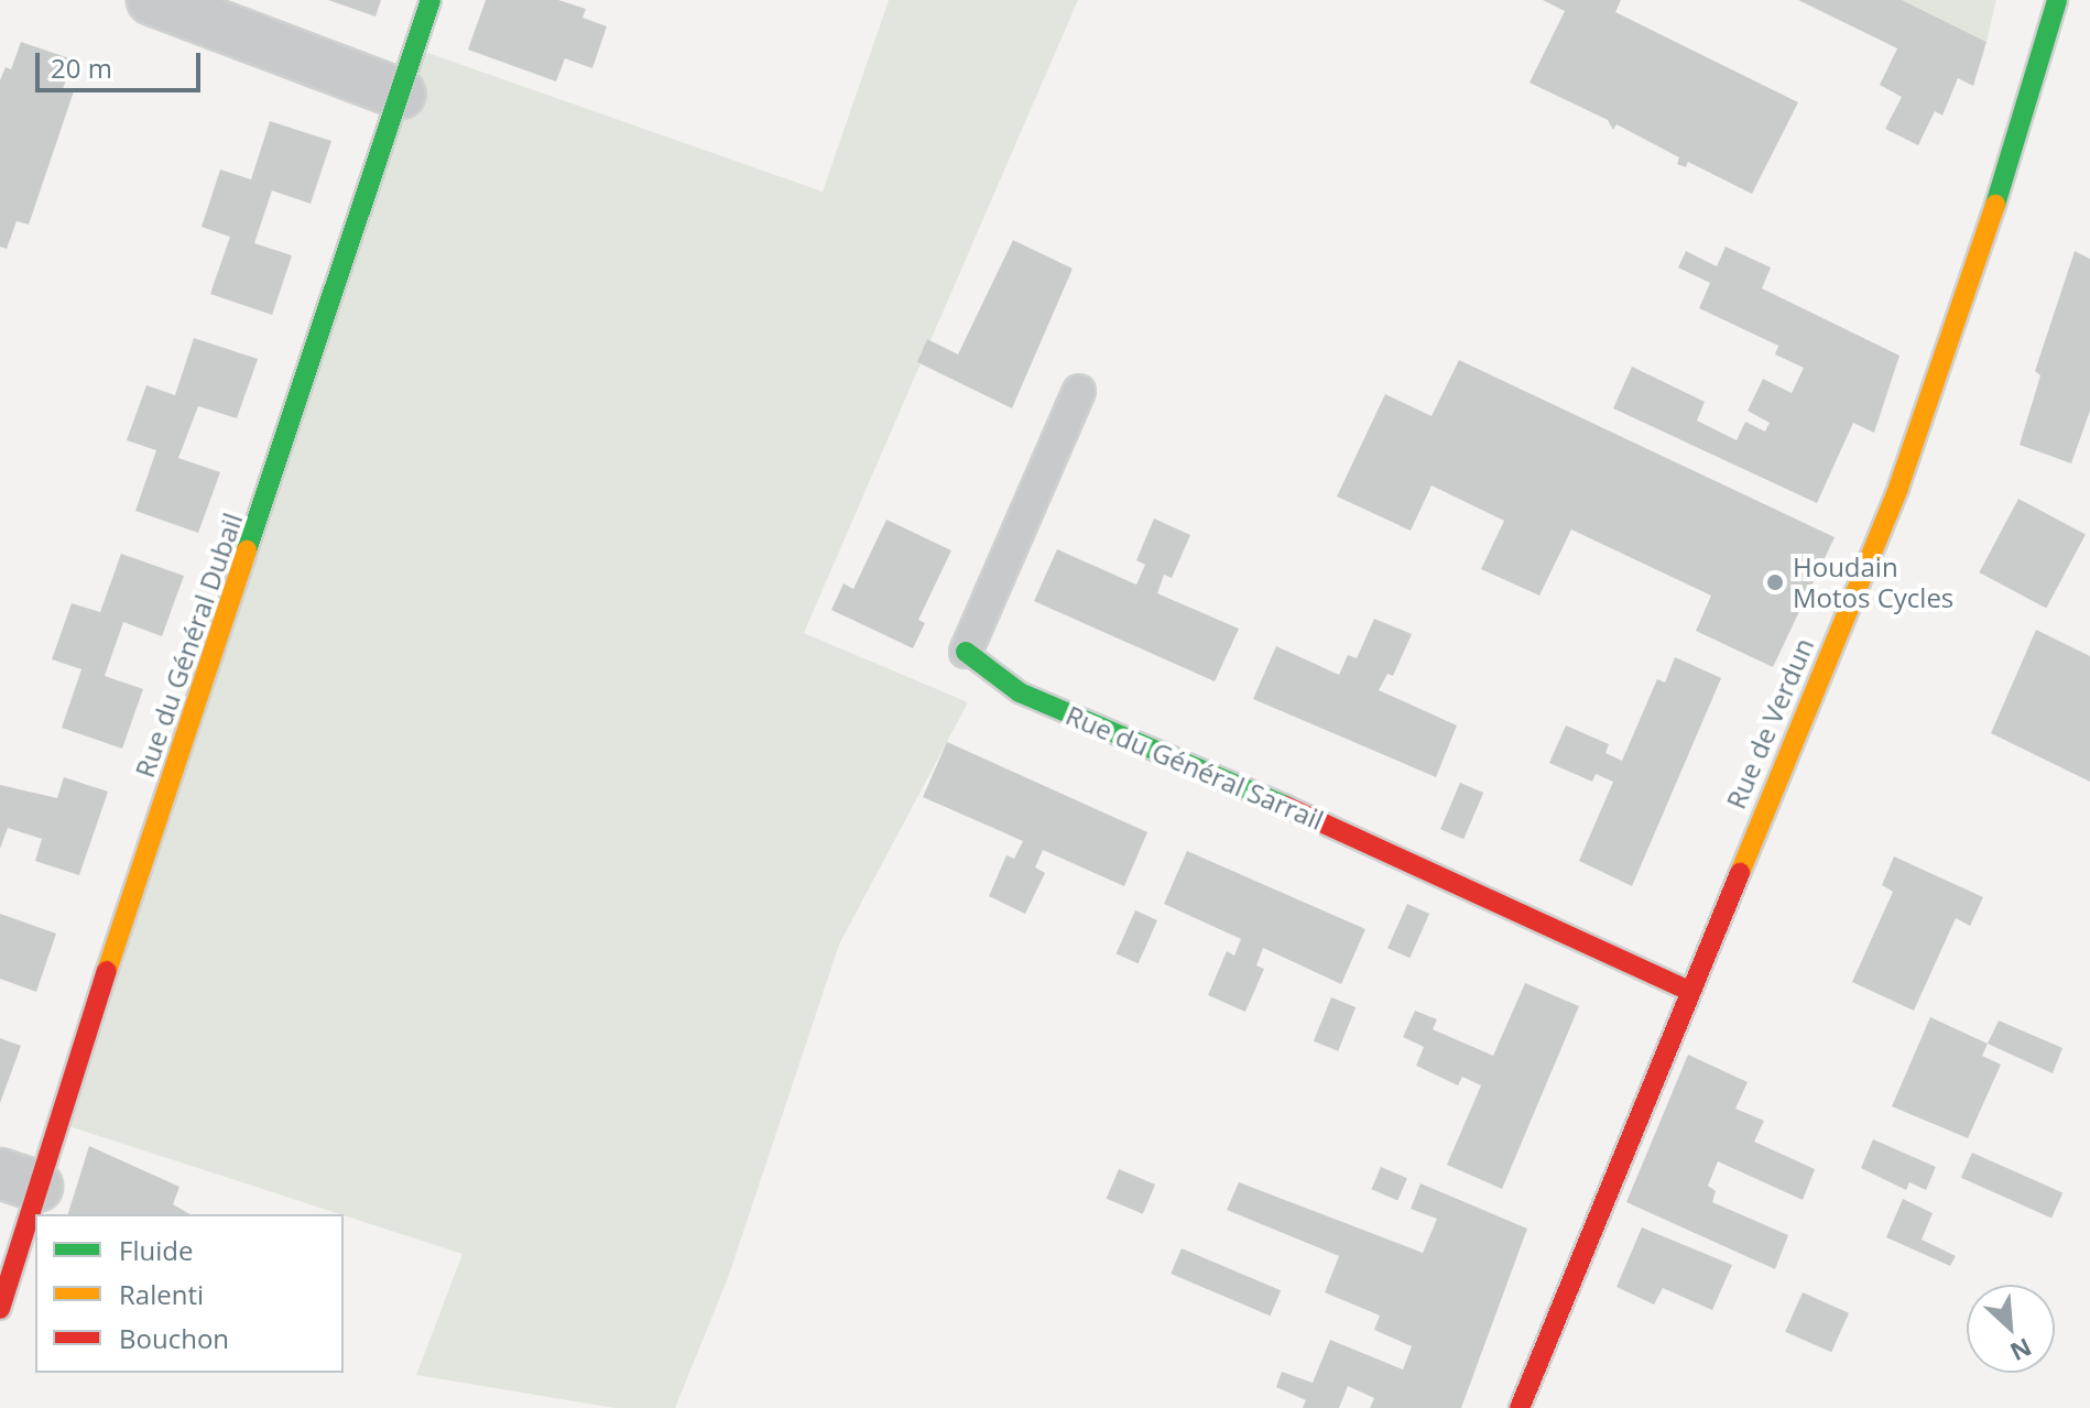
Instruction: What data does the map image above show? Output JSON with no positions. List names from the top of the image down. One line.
{"streets":{"street":["Rue du Général Dubail","Rue de Verdun","Rue du Général Sarrail"]},"crossings":[["Rue de Verdun","Rue du Général Sarrail"]],"places":["Houdain Motos Cycles"],"legend":["Fluide","Ralenti","Bouchon"],"scale_bar":"20 m","north":"bottom right"}
